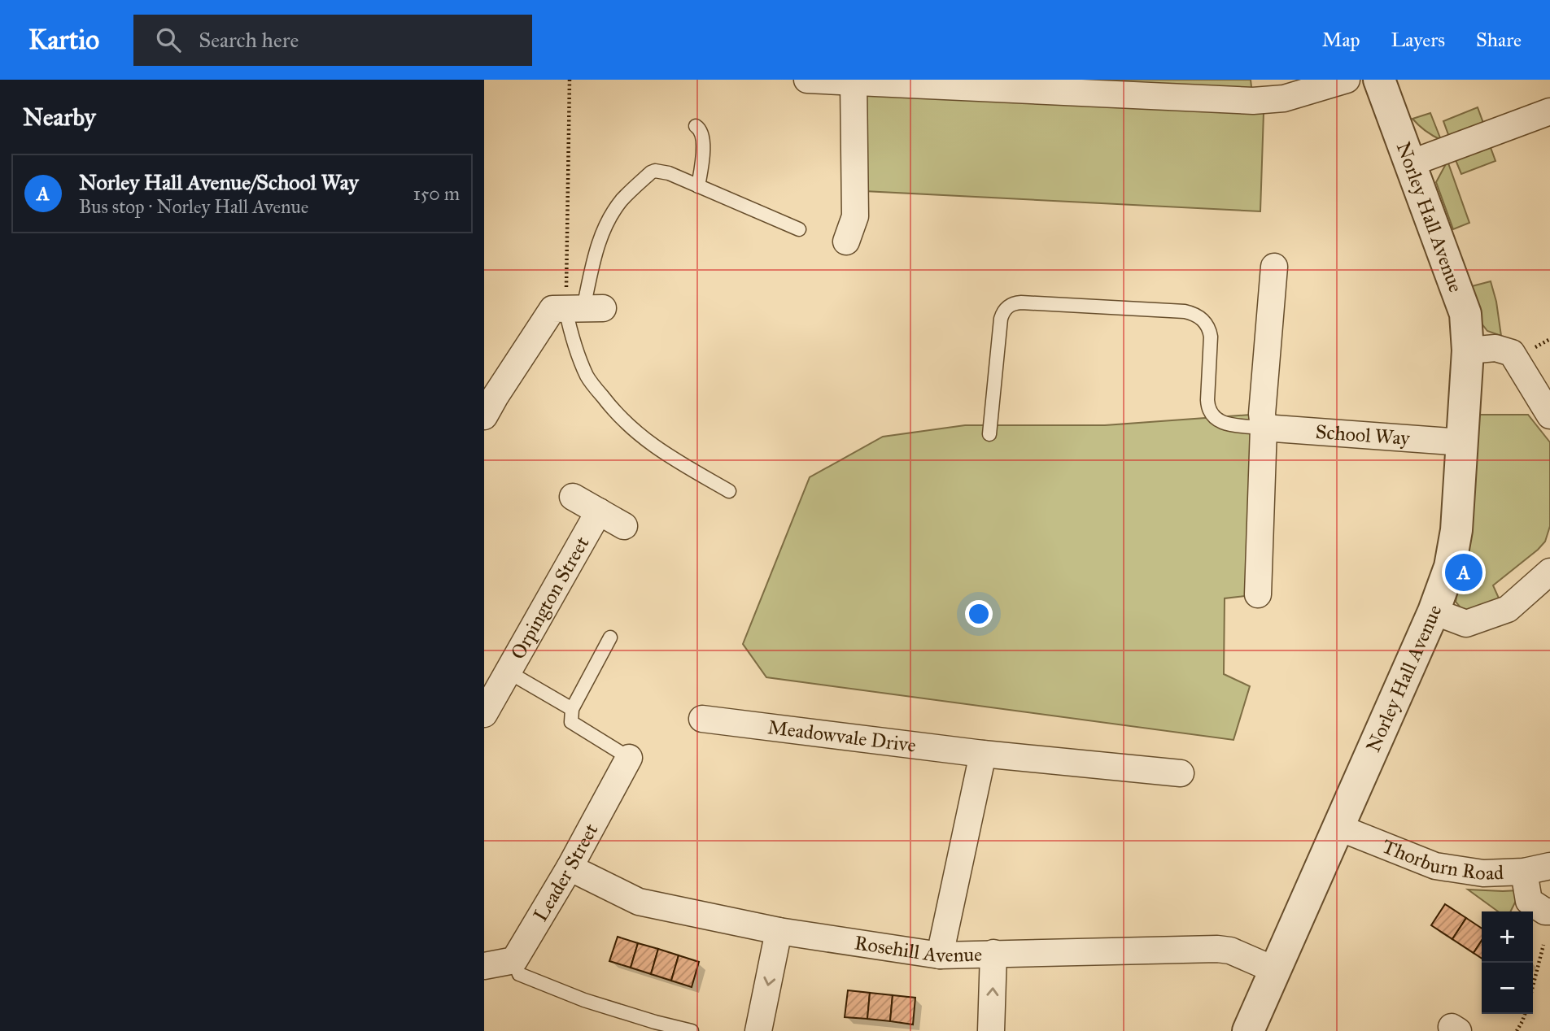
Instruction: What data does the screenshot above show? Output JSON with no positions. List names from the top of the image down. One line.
{"streets":{"street":["Norley Hall Avenue","School Way","Orpington Street","Meadowvale Drive","Thorburn Road","Leader Street","Rosehill Avenue"]},"crossings":[["Norley Hall Avenue","School Way"],["Norley Hall Avenue","Thorburn Road"],["Norley Hall Avenue","Rosehill Avenue"],["Leader Street","Rosehill Avenue"]],"page":{"header":"Kartio","search":"Search here","nav":["Map","Layers","Share"],"heading":"Nearby","list":[{"mark":"A","name":"Norley Hall Avenue/School Way","note":"Bus stop · Norley Hall Avenue","value":"150 m"}],"pins":"A","map_buttons":["+","−"]}}
